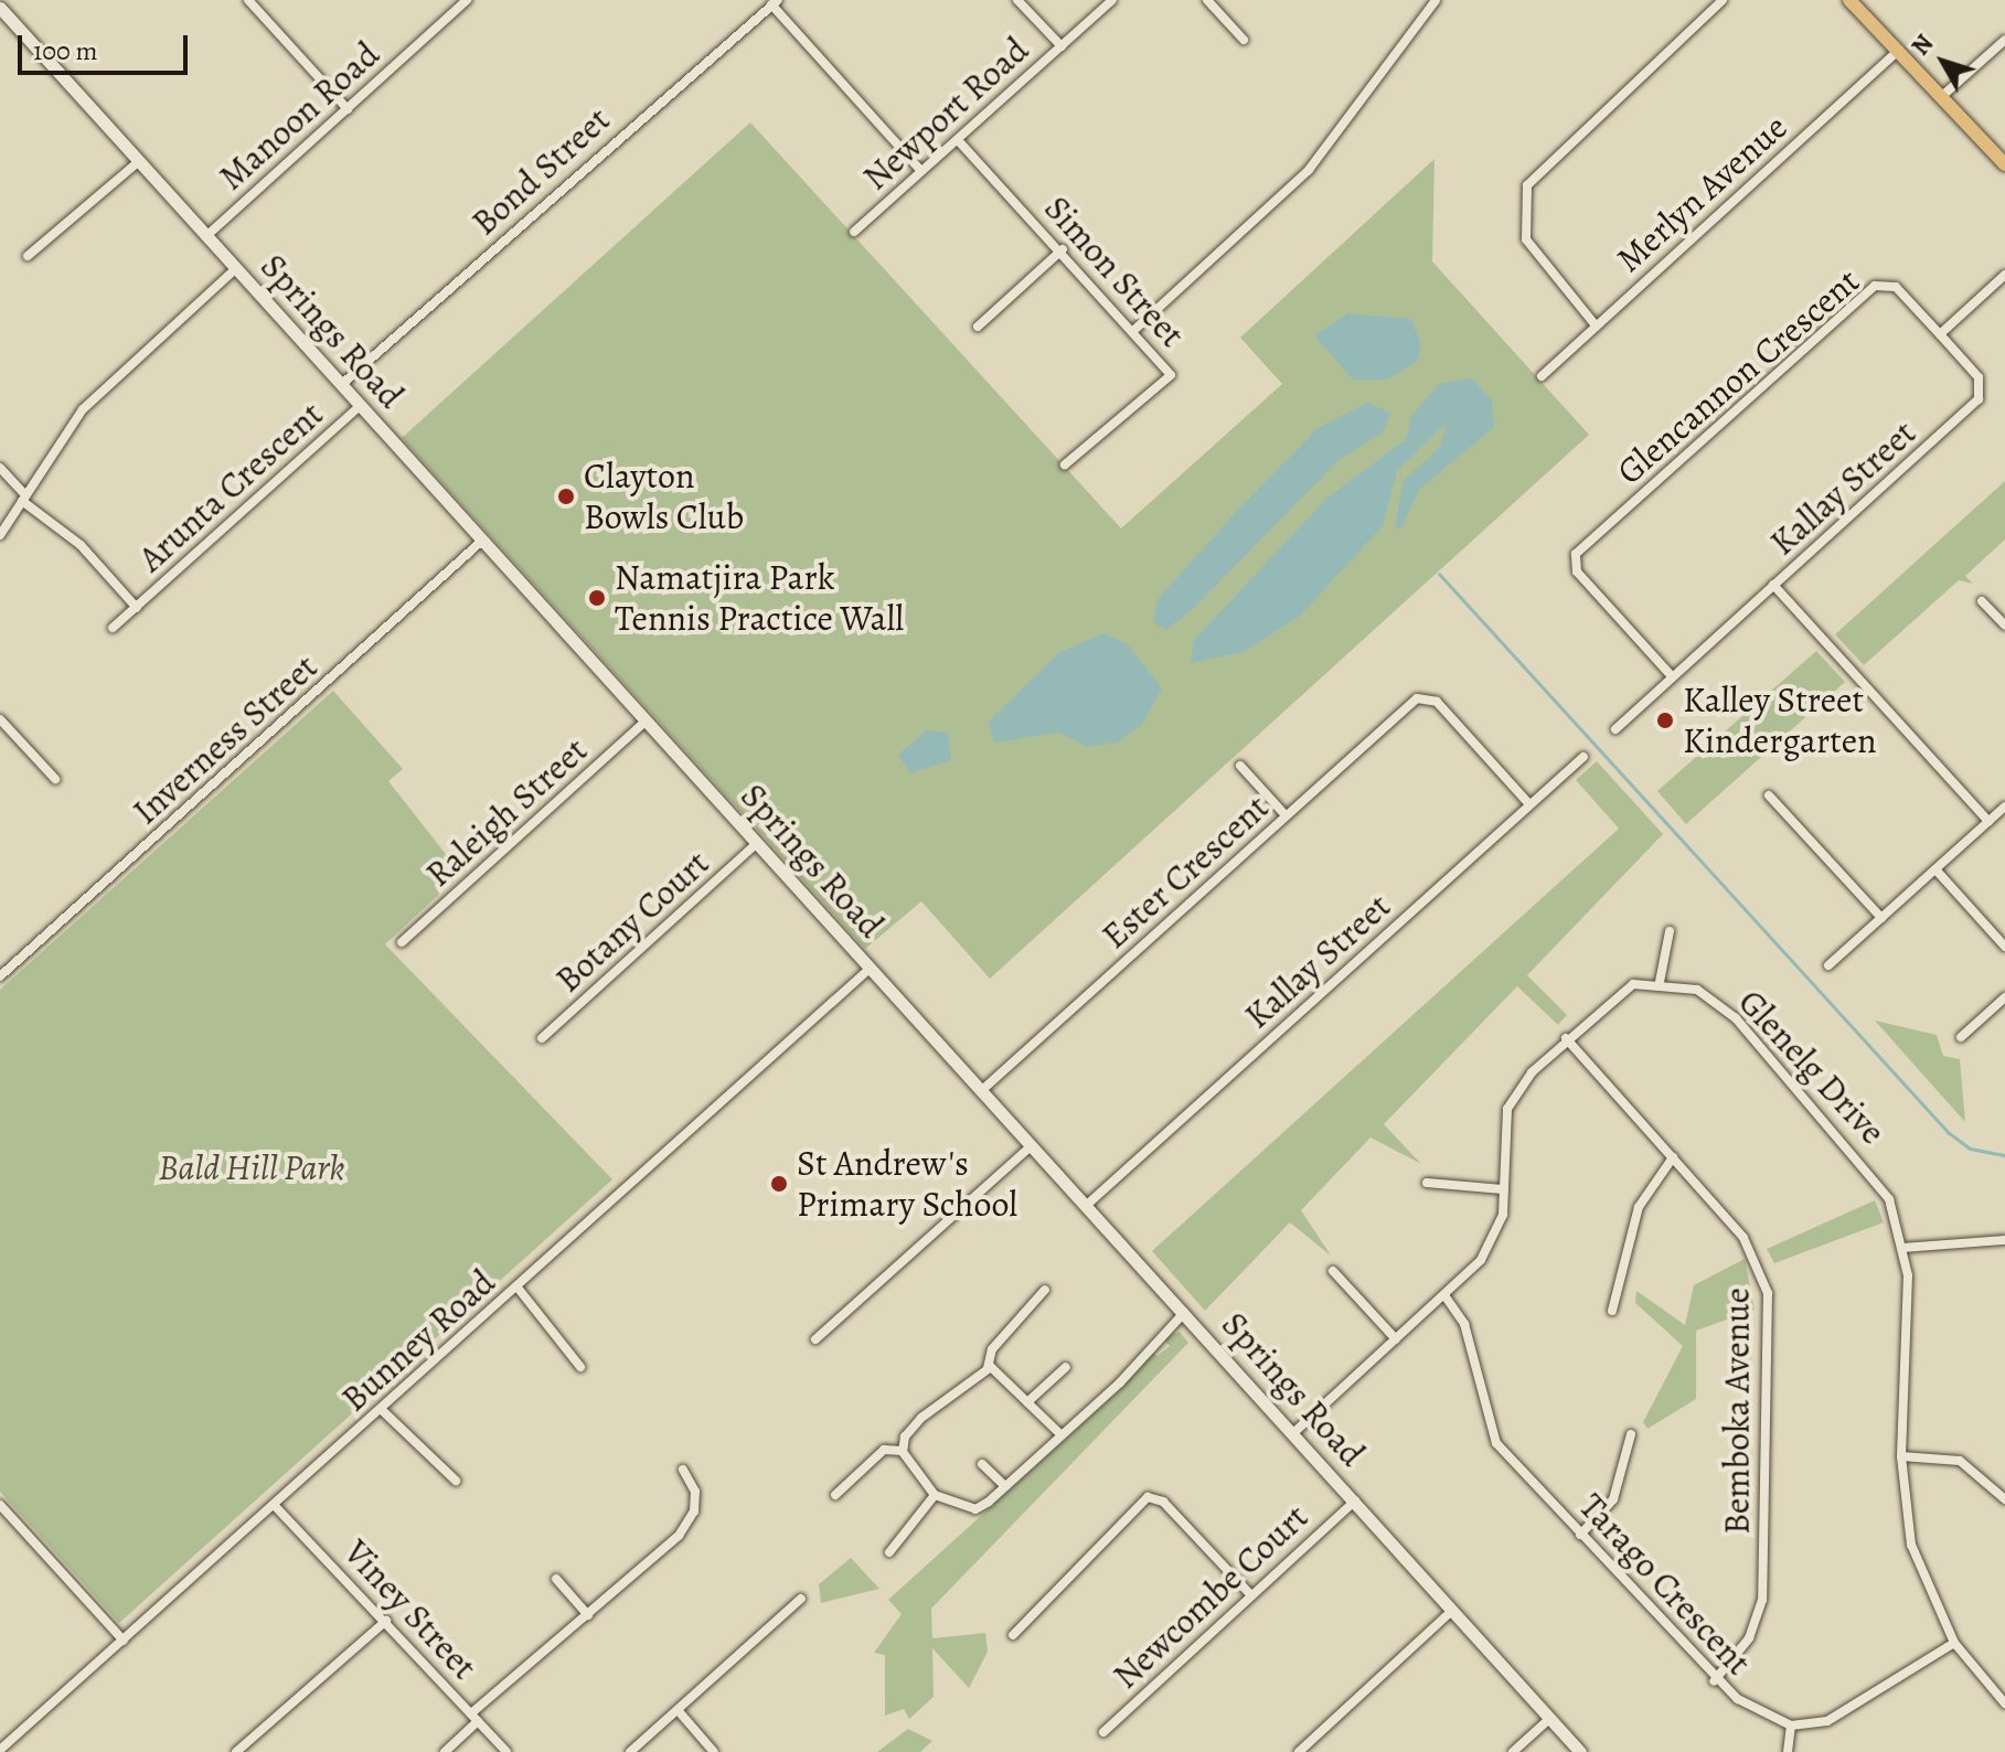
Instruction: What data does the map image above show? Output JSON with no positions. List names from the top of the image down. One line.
{"streets":{"main road":["Springs Road"],"street":["Newport Road","Manoon Road","Bond Street","Merlyn Avenue","Simon Street","Glencannon Crescent","Arunta Crescent","Kallay Street","Inverness Street","Raleigh Street","Ester Crescent","Botany Court","Glenelg Drive","Bunney Road","Bemboka Avenue","Tarago Crescent","Newcombe Court","Viney Street"]},"crossings":[["Newport Road","Simon Street"],["Manoon Road","Springs Road"],["Bond Street","Springs Road"],["Springs Road","Arunta Crescent"],["Springs Road","Kallay Street"],["Springs Road","Inverness Street"],["Springs Road","Raleigh Street"],["Springs Road","Ester Crescent"],["Springs Road","Botany Court"],["Springs Road","Bunney Road"],["Springs Road","Newcombe Court"],["Glencannon Crescent","Kallay Street"],["Bunney Road","Viney Street"],["Bemboka Avenue","Tarago Crescent"]],"parks":["Bald Hill Park"],"places":["Clayton Bowls Club","Namatjira Park Tennis Practice Wall","Kalley Street Kindergarten","St Andrew's Primary School"],"scale_bar":"100 m","north":"top left"}
